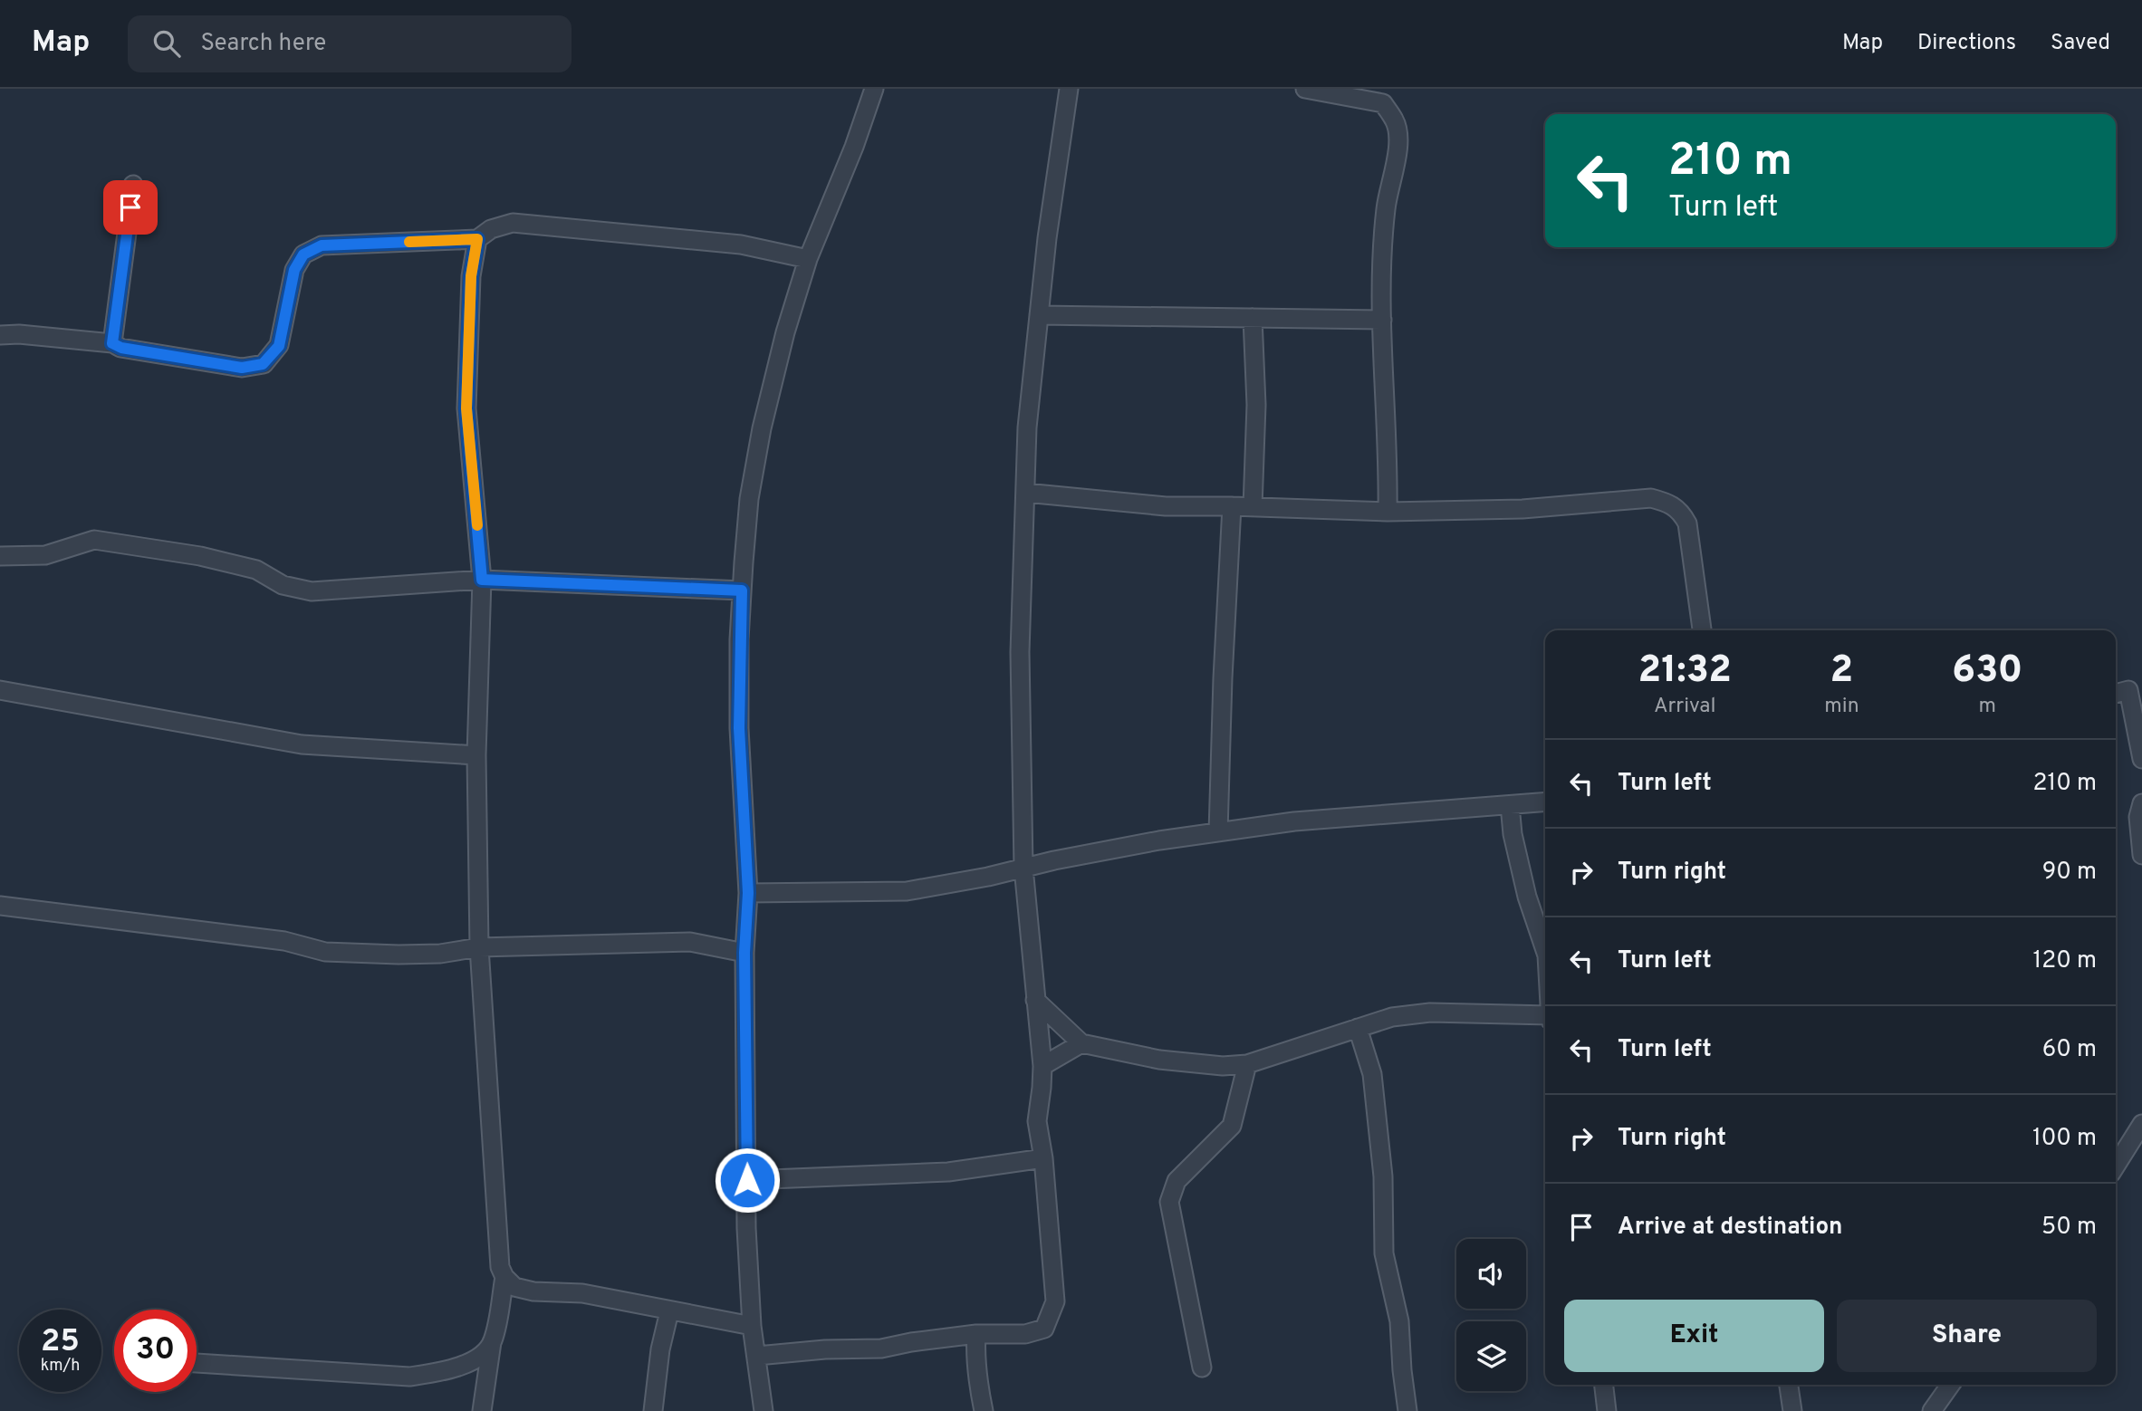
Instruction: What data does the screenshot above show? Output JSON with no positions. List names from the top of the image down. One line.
{"page":{"header":"Map","search":"Search here","nav":["Map","Directions","Saved"],"turn":["210 m","Turn left"],"eta":["21:32","Arrival","2","min","630","m"],"list":[{"name":"Turn left","value":"210 m"},{"name":"Turn right","value":"90 m"},{"name":"Turn left","value":"120 m"},{"name":"Turn left","value":"60 m"},{"name":"Turn right","value":"100 m"},{"name":"Arrive at destination","value":"50 m"}],"buttons":["Exit","Share"],"speed":"25 km/h","limit":"30"}}
